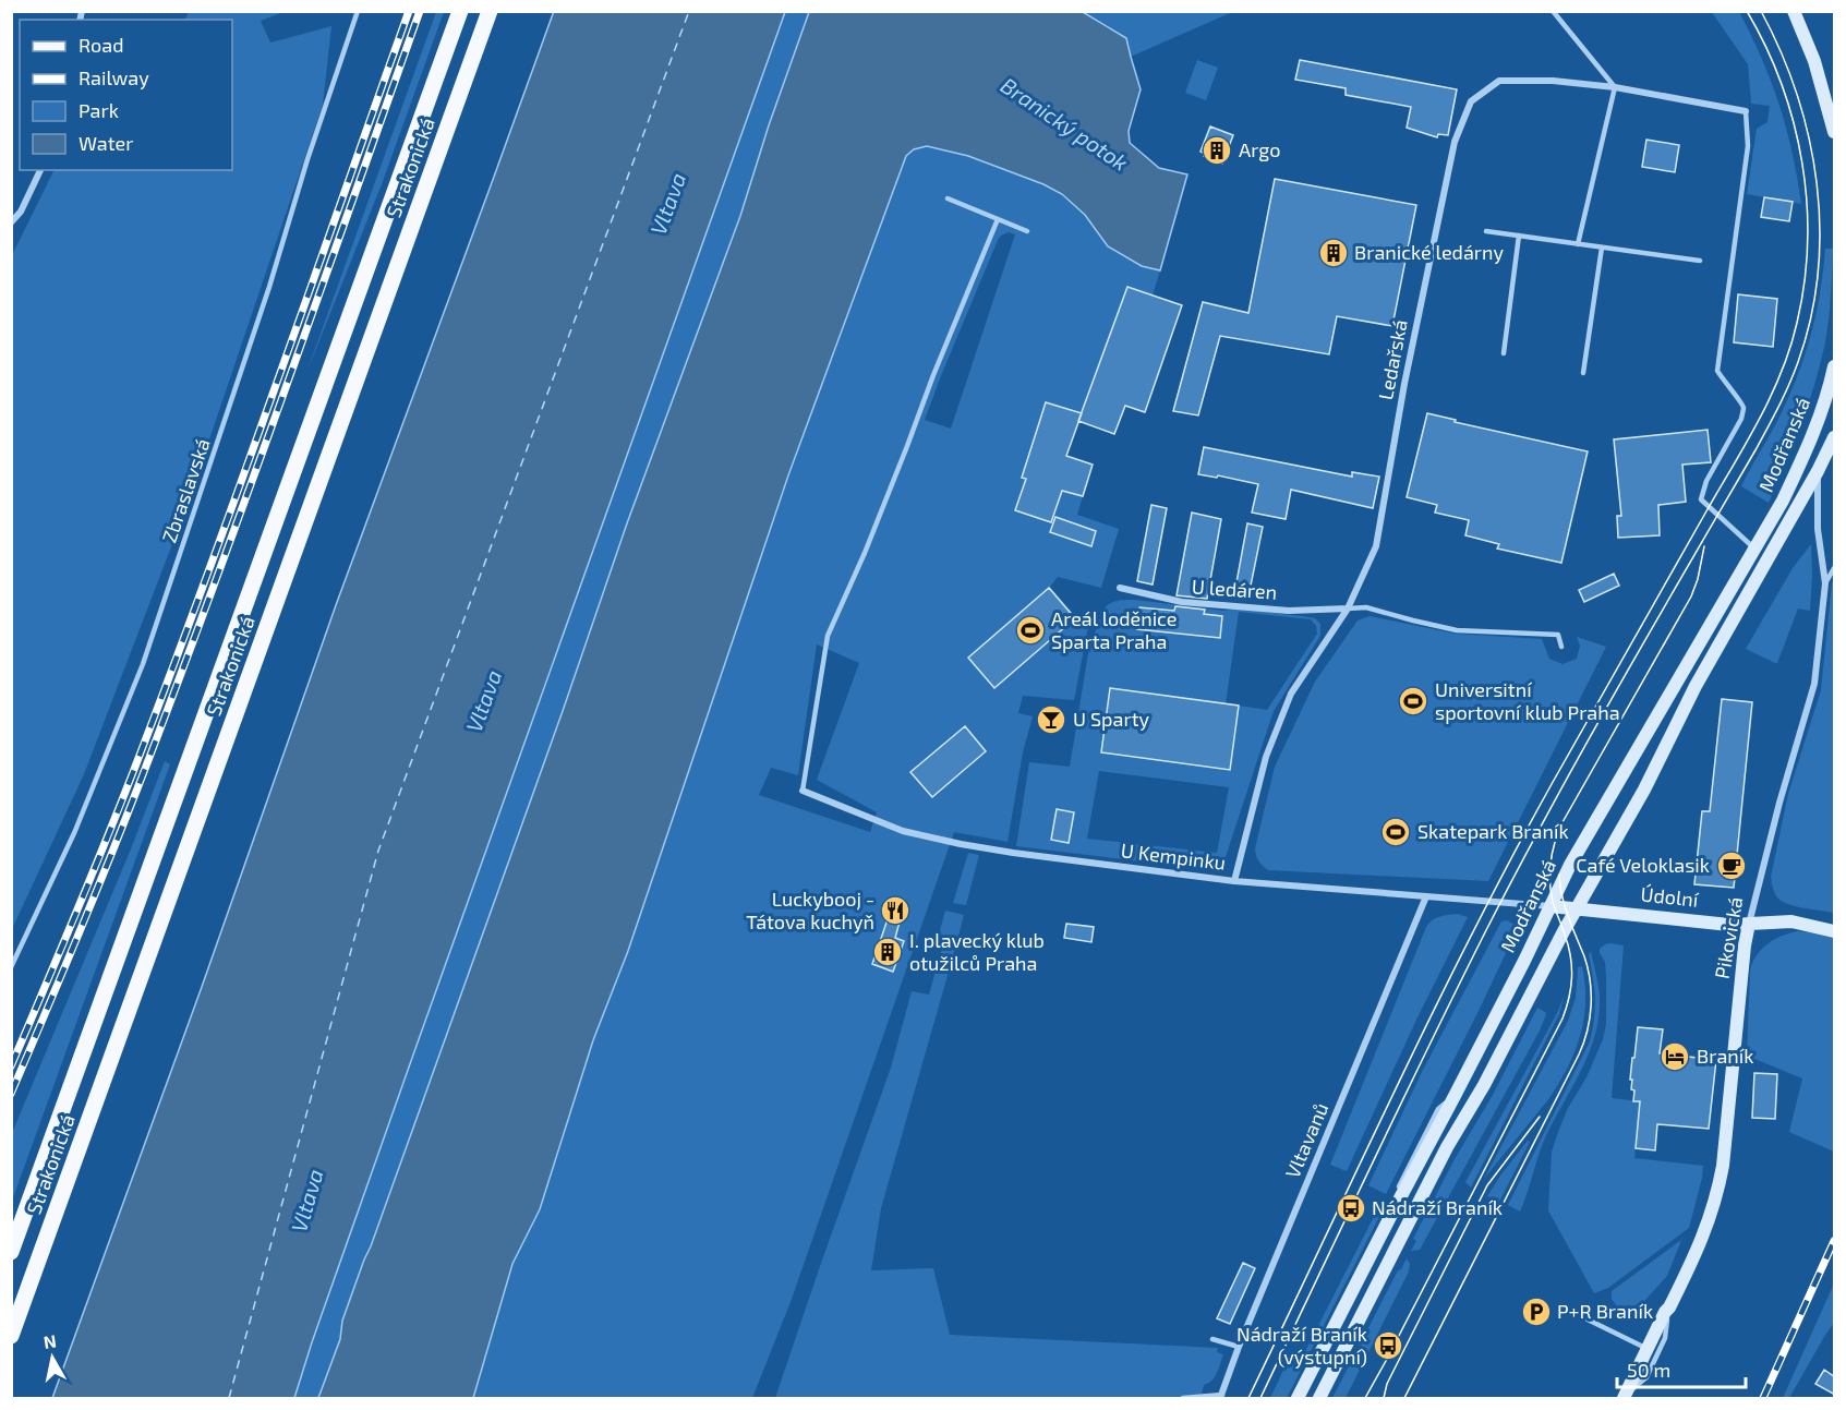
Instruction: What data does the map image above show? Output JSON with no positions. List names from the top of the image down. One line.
{"streets":{"main road":["Strakonická","Modřanská","Údolní","Pikovická"],"street":["Ledařská","U ledáren","U Kempinku","Vltavanů"],"lane":["Zbraslavská"]},"crossings":[["Ledařská","U ledáren"],["Ledařská","U Kempinku"],["Modřanská","U Kempinku"],["Modřanská","Údolní"],["Modřanská","Pikovická"],["U Kempinku","Údolní"],["U Kempinku","Vltavanů"],["Údolní","Pikovická"]],"water":["Branický potok","Vltava"],"places":{"building":["Argo","Branické ledárny","I. plavecký klub otužilců Praha"],"sports":["Areál loděnice Sparta Praha","Universitní sportovní klub Praha","Skatepark Braník"],"bar":["U Sparty"],"cafe":["Café Veloklasik"],"restaurant":["Luckybooj - Tátova kuchyň"],"hotel":["Braník"],"bus stop":["Nádraží Braník","Nádraží Braník (výstupní)"],"parking":["P+R Braník"]},"legend":["Road","Railway","Park","Water"],"scale_bar":"50 m","north":"top"}
